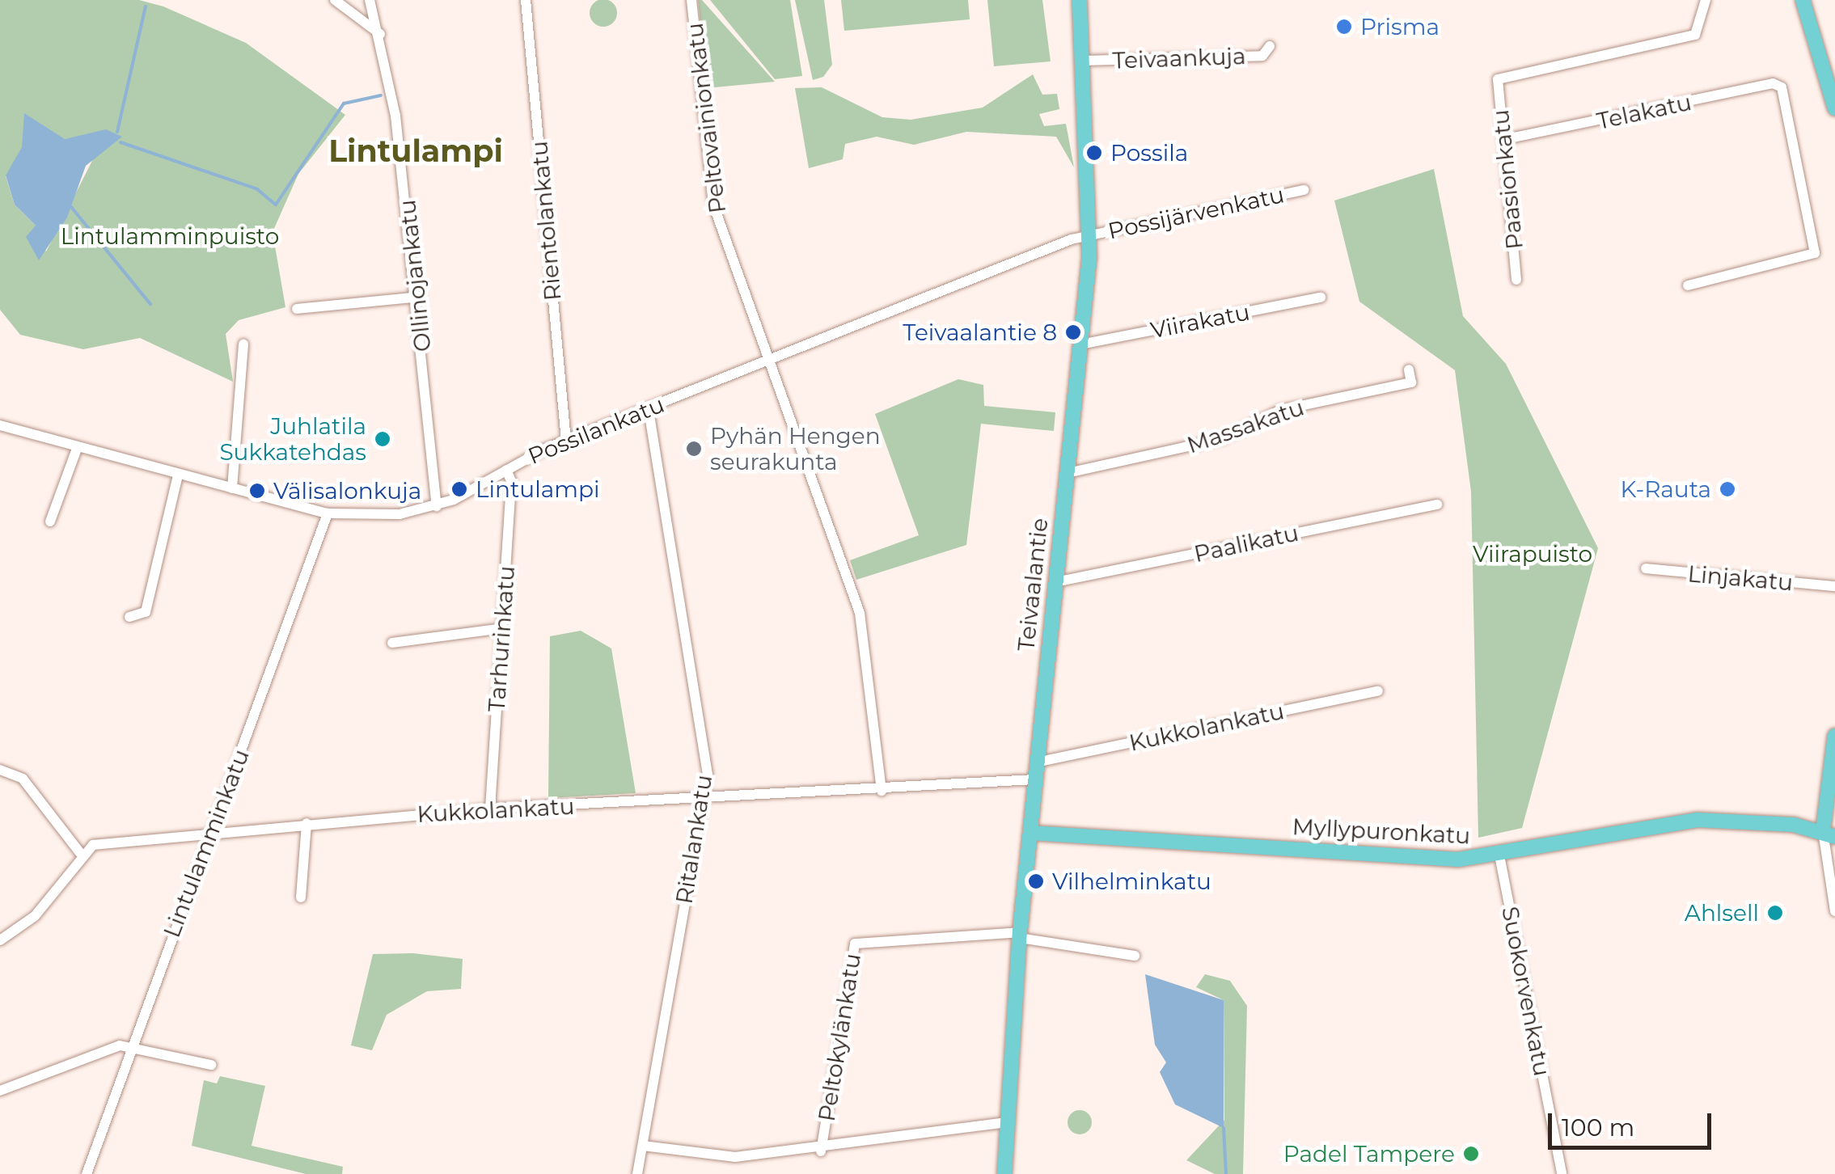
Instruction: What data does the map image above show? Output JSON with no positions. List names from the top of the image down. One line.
{"streets":{"main road":["Teivaalantie","Myllypuronkatu"],"street":["Teivaankuja","Telakatu","Peltovainionkatu","Paasionkatu","Possijärvenkatu","Rientolankatu","Ollinojankatu","Viirakatu","Massakatu","Possilankatu","Paalikatu","Linjakatu","Tarhurinkatu","Kukkolankatu","Ritalankatu","Lintulamminkatu","Suokorvenkatu","Peltokylänkatu"]},"crossings":[["Teivaankuja","Teivaalantie"],["Telakatu","Paasionkatu"],["Peltovainionkatu","Possilankatu"],["Peltovainionkatu","Kukkolankatu"],["Possijärvenkatu","Possilankatu"],["Possijärvenkatu","Teivaalantie"],["Rientolankatu","Possilankatu"],["Ollinojankatu","Possilankatu"],["Viirakatu","Teivaalantie"],["Massakatu","Teivaalantie"],["Possilankatu","Teivaalantie"],["Possilankatu","Tarhurinkatu"],["Possilankatu","Ritalankatu"],["Possilankatu","Lintulamminkatu"],["Paalikatu","Teivaalantie"],["Teivaalantie","Kukkolankatu"],["Teivaalantie","Myllypuronkatu"],["Teivaalantie","Peltokylänkatu"],["Tarhurinkatu","Kukkolankatu"],["Kukkolankatu","Ritalankatu"],["Kukkolankatu","Lintulamminkatu"],["Myllypuronkatu","Suokorvenkatu"]],"districts":["Lintulampi"],"parks":["Lintulamminpuisto","Viirapuisto"],"places":["Prisma","Possila","Teivaalantie 8","Juhlatila Sukkatehdas","Pyhän Hengen seurakunta","Lintulampi","K-Rauta","Välisalonkuja","Vilhelminkatu","Ahlsell","Padel Tampere"],"scale_bar":"100 m"}
